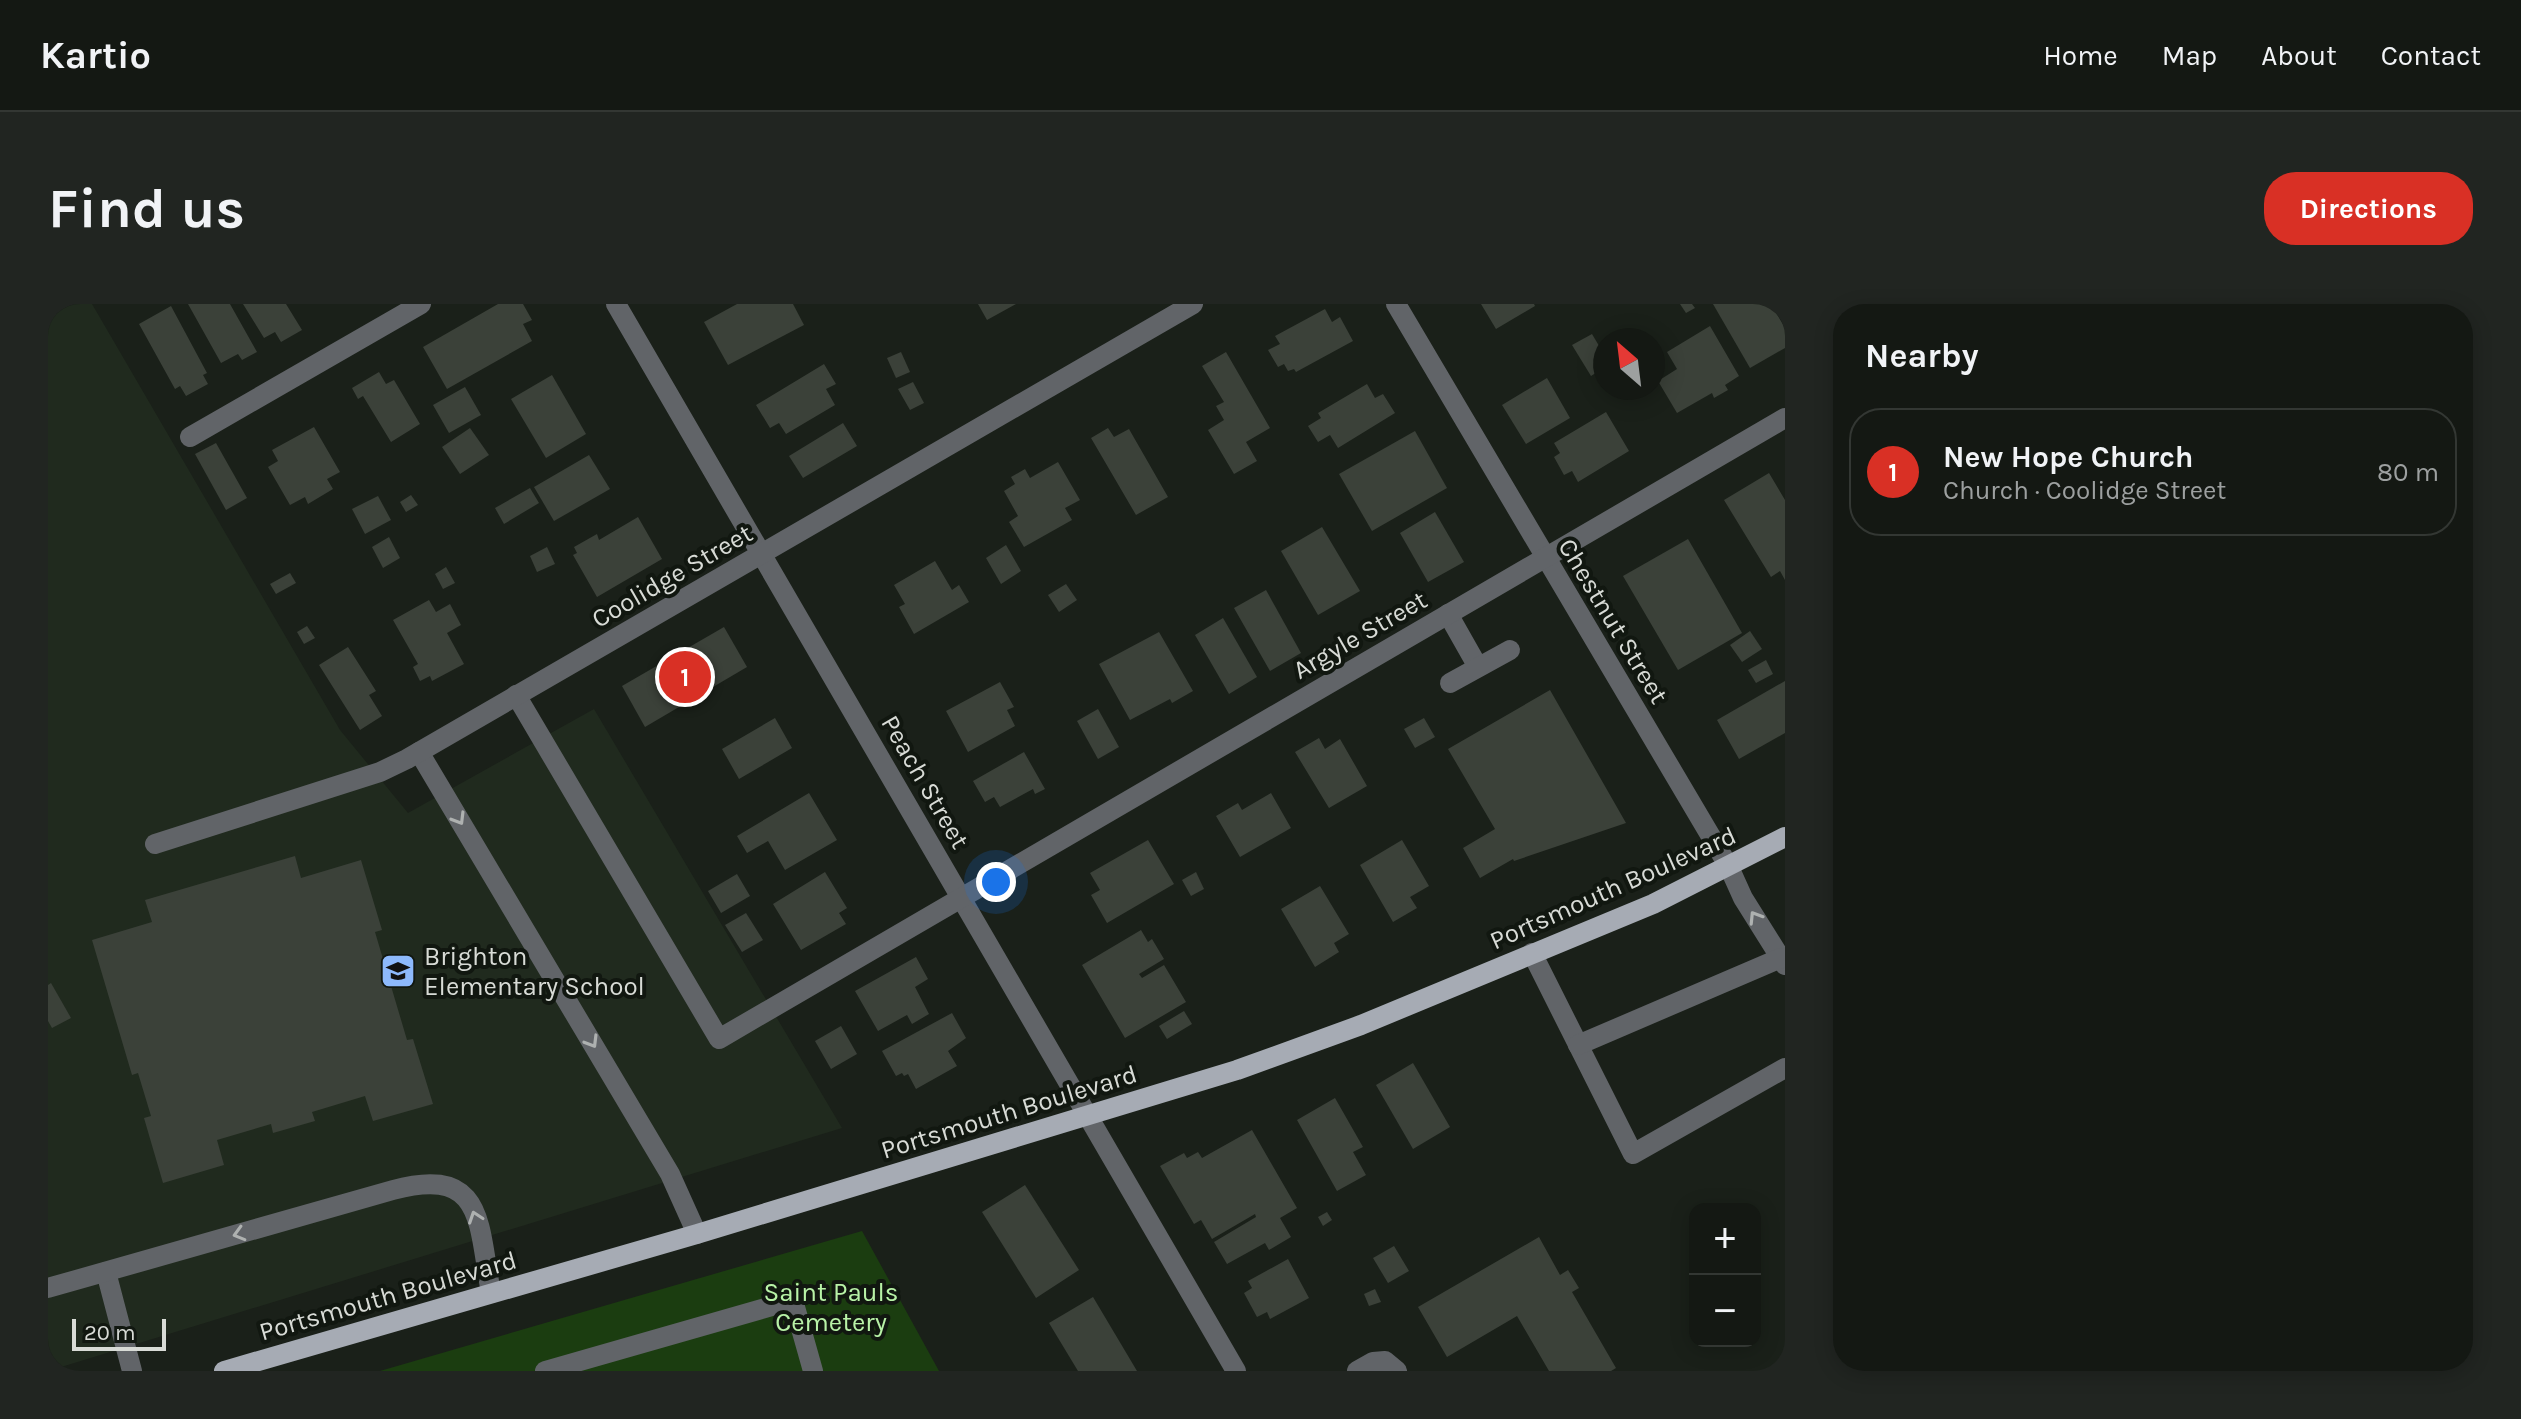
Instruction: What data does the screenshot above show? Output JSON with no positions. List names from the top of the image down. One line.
{"streets":{"main road":["Portsmouth Boulevard"],"street":["Coolidge Street","Chestnut Street","Argyle Street","Peach Street"]},"crossings":[["Coolidge Street","Argyle Street"],["Coolidge Street","Peach Street"],["Chestnut Street","Argyle Street"],["Chestnut Street","Portsmouth Boulevard"],["Argyle Street","Peach Street"],["Peach Street","Portsmouth Boulevard"]],"parks":["Saint Pauls Cemetery"],"places":{"school or university":["Brighton Elementary School"]},"scale_bar":"20 m","north":"top left","page":{"header":"Kartio","nav":["Home","Map","About","Contact"],"buttons":"Directions","title":"Find us","heading":"Nearby","list":[{"mark":"1","name":"New Hope Church","note":"Church · Coolidge Street","value":"80 m"}],"pins":"1","map_buttons":["+","−"],"scale":"20 m"}}
